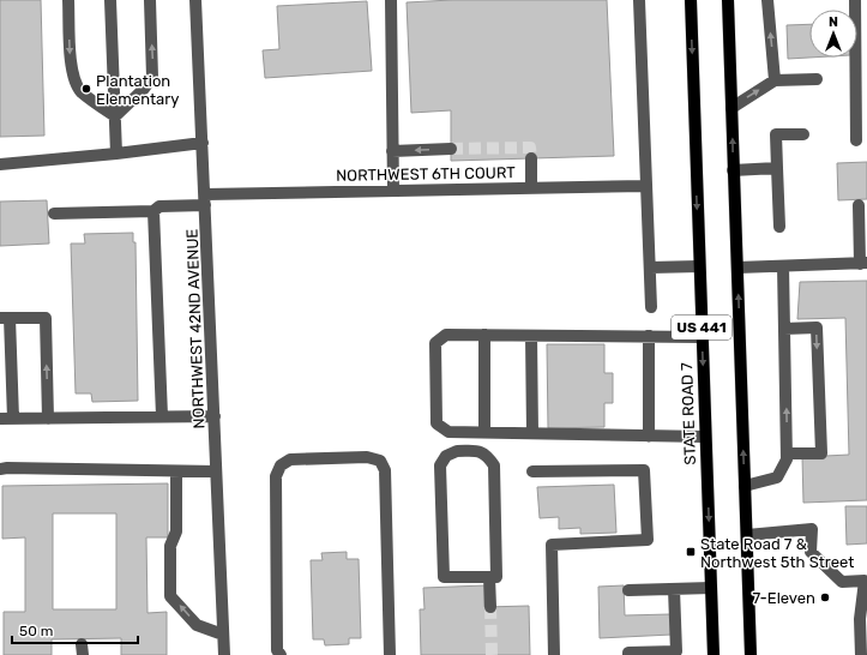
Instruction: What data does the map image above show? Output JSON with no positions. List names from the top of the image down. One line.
{"streets":{"main road":["US 441","STATE ROAD 7"],"street":["NORTHWEST 6TH COURT","NORTHWEST 42ND AVENUE"]},"crossings":[["NORTHWEST 6TH COURT","NORTHWEST 42ND AVENUE"]],"places":{"other":["Plantation Elementary","7-Eleven"],"transit":["State Road 7 & Northwest 5th Street"]},"scale_bar":"50 m","north":"top"}
